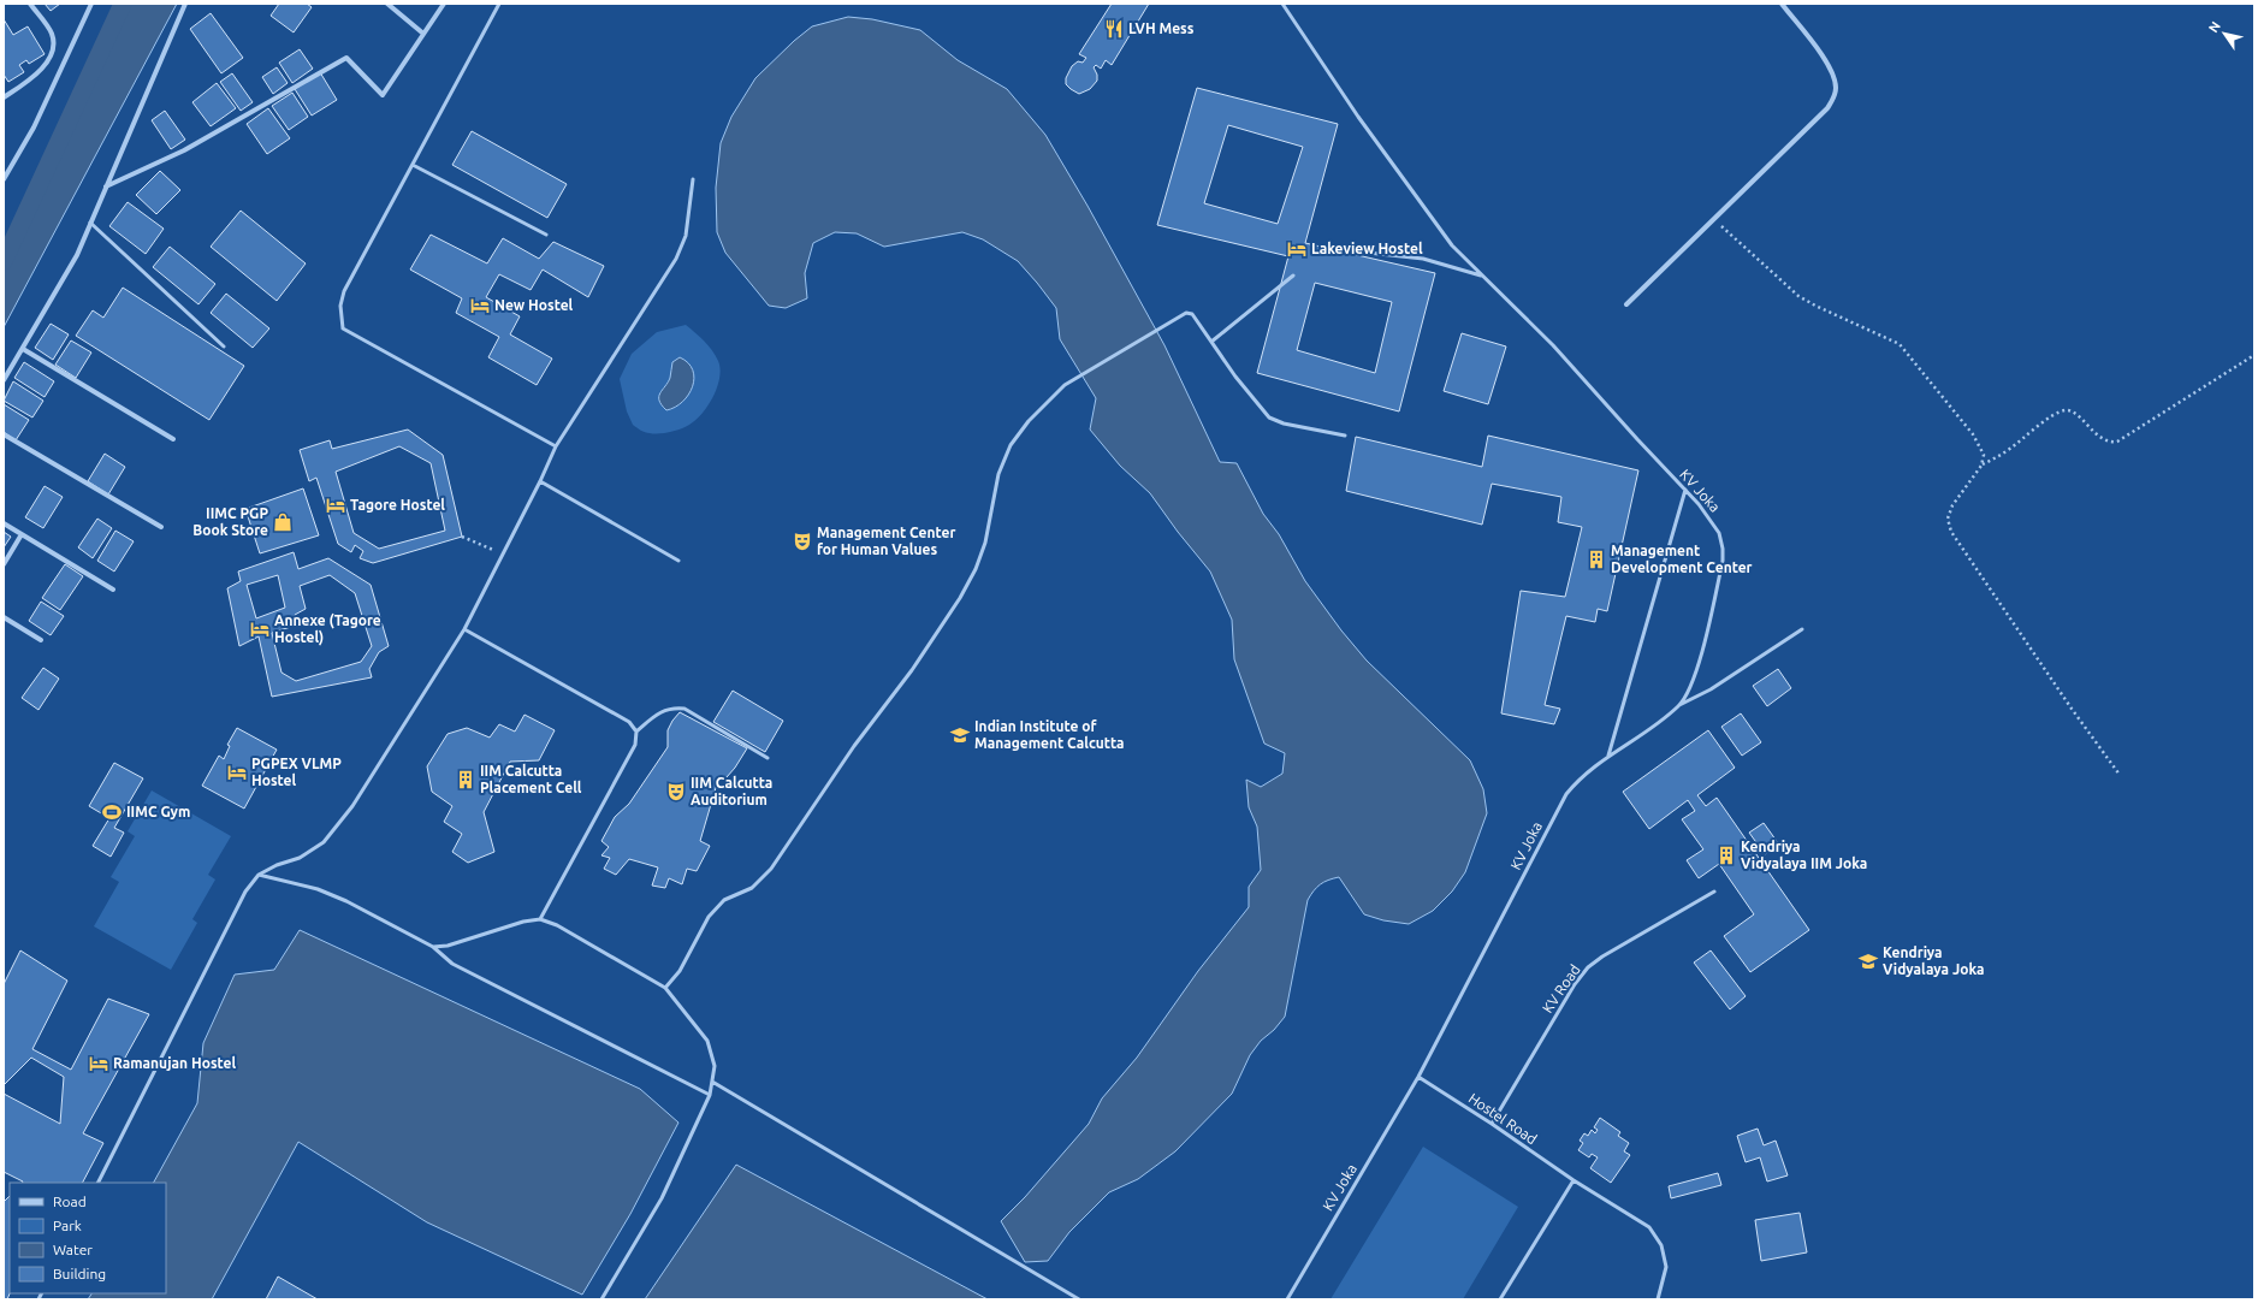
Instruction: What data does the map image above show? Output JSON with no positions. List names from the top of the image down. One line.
{"streets":{"lane":["KV Joka","KV Road","Hostel Road"]},"crossings":[["KV Joka","Hostel Road"],["KV Road","Hostel Road"]],"places":{"restaurant":["LVH Mess"],"hotel":["Lakeview Hostel","New Hostel","Tagore Hostel","Annexe (Tagore Hostel)","PGPEX VLMP Hostel","Ramanujan Hostel"],"shop":["IIMC PGP Book Store"],"theatre":["Management Center for Human Values","IIM Calcutta Auditorium"],"building":["Management Development Center","IIM Calcutta Placement Cell","Kendriya Vidyalaya IIM Joka"],"school or university":["Indian Institute of Management Calcutta","Kendriya Vidyalaya Joka"],"sports":["IIMC Gym"]},"legend":["Road","Park","Water","Building"],"north":"top left"}
